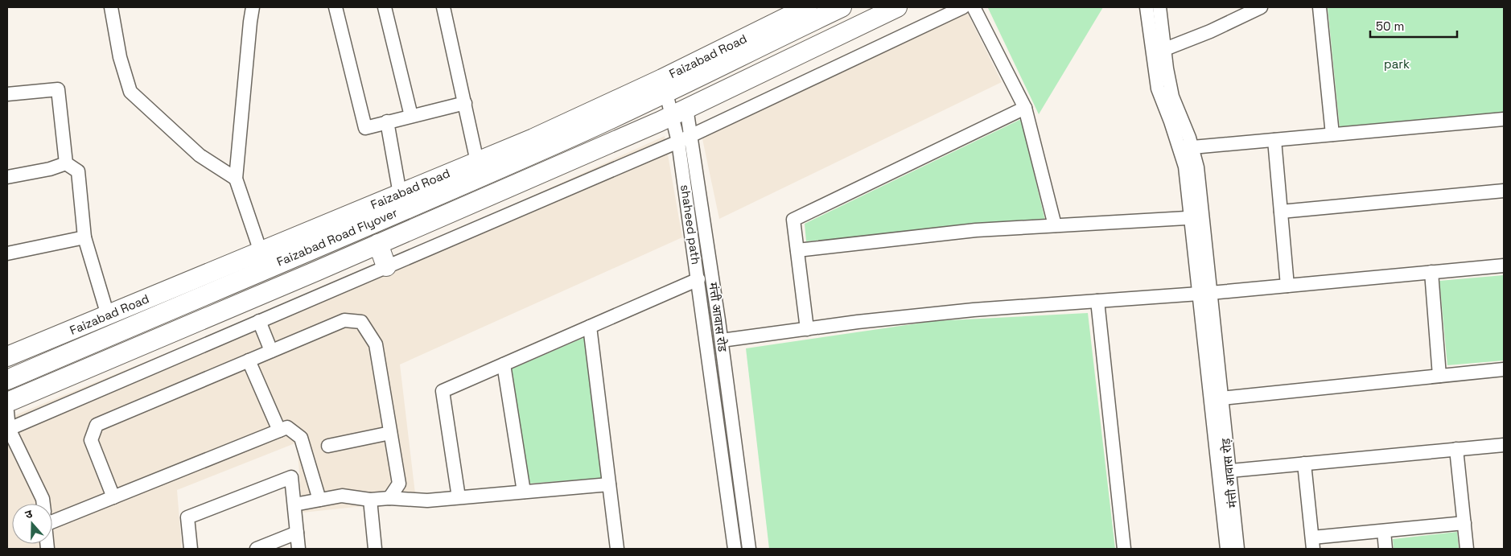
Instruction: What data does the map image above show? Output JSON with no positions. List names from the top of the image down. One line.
{"streets":{"highway":["Faizabad Road","Faizabad Road Flyover","मंत्ती आवास रोड"],"street":["shaheed path","मंत्ती आवास रोड़"]},"crossings":[["shaheed path","मंत्ती आवास रोड"],["Faizabad Road Flyover","मंत्ती आवास रोड"]],"parks":["park"],"scale_bar":"50 m","north":"top"}
